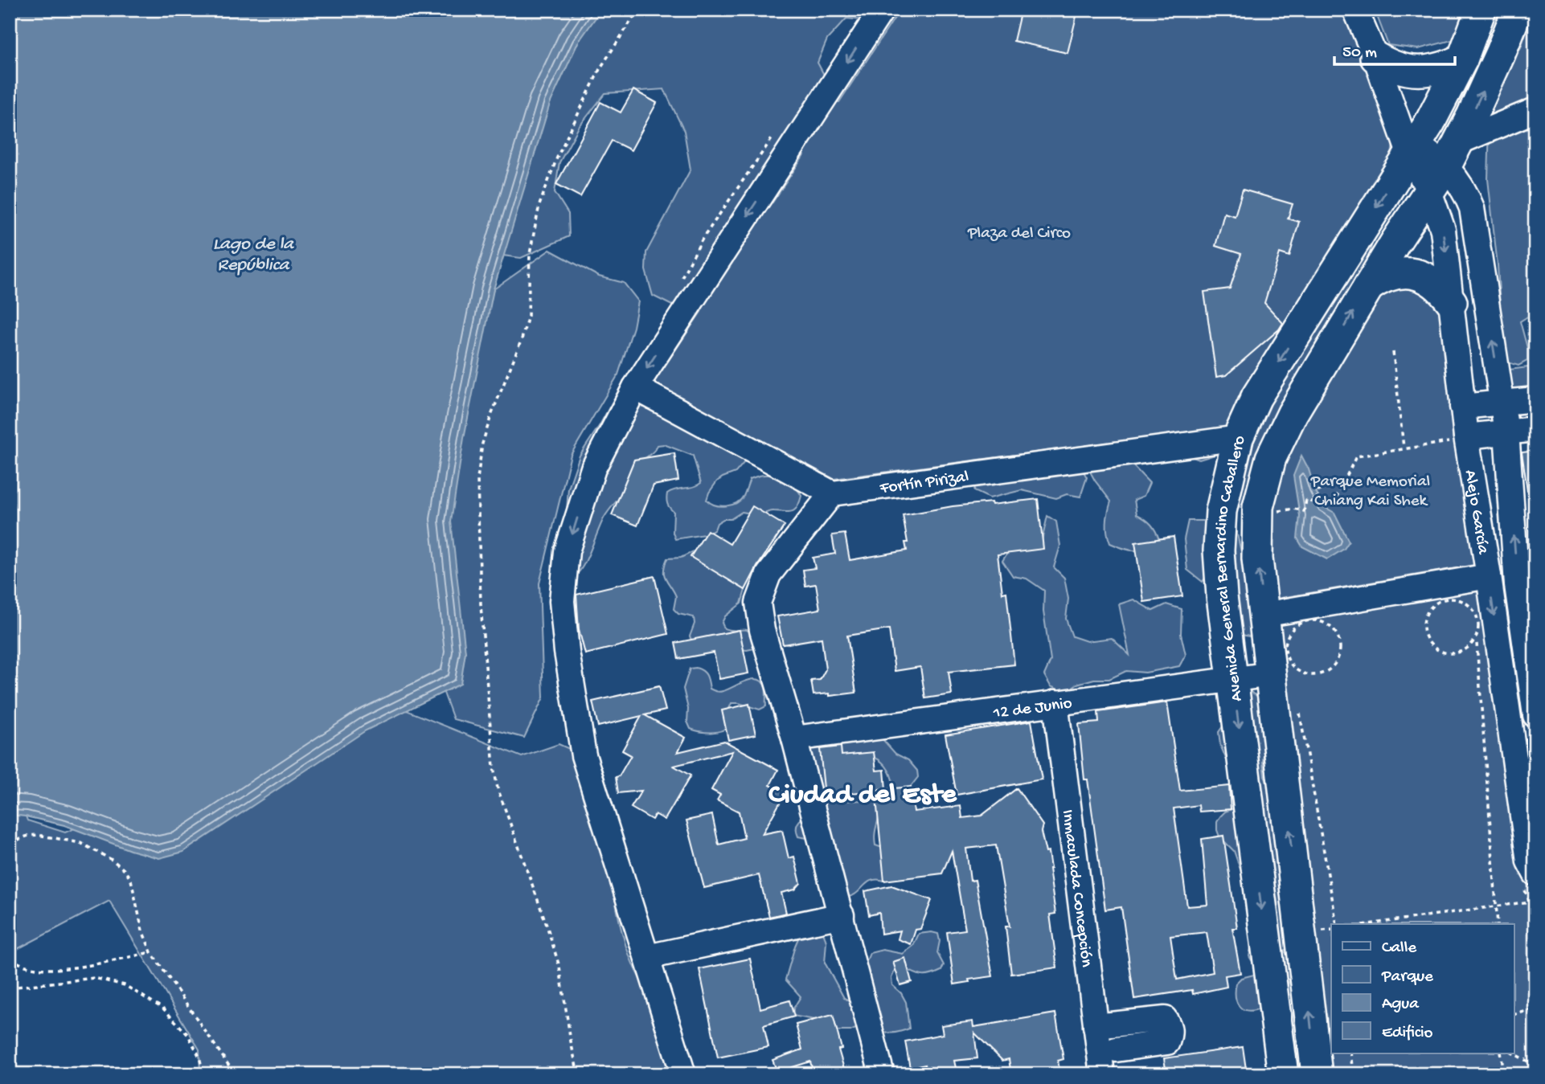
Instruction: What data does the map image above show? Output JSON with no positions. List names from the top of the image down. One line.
{"streets":{"main road":["Avenida General Bernardino Caballero"],"street":["Fortín Pirizal","Alejo García","12 de Junio","Inmaculada Concepción"]},"crossings":[["Fortín Pirizal","Avenida General Bernardino Caballero"],["Alejo García","Avenida General Bernardino Caballero"],["Avenida General Bernardino Caballero","12 de Junio"],["12 de Junio","Inmaculada Concepción"]],"districts":["Ciudad del Este"],"water":["Lago de la República"],"parks":["Plaza del Circo","Parque Memorial Chiang Kai Shek"],"legend":["Calle","Parque","Agua","Edificio"],"scale_bar":"50 m"}
